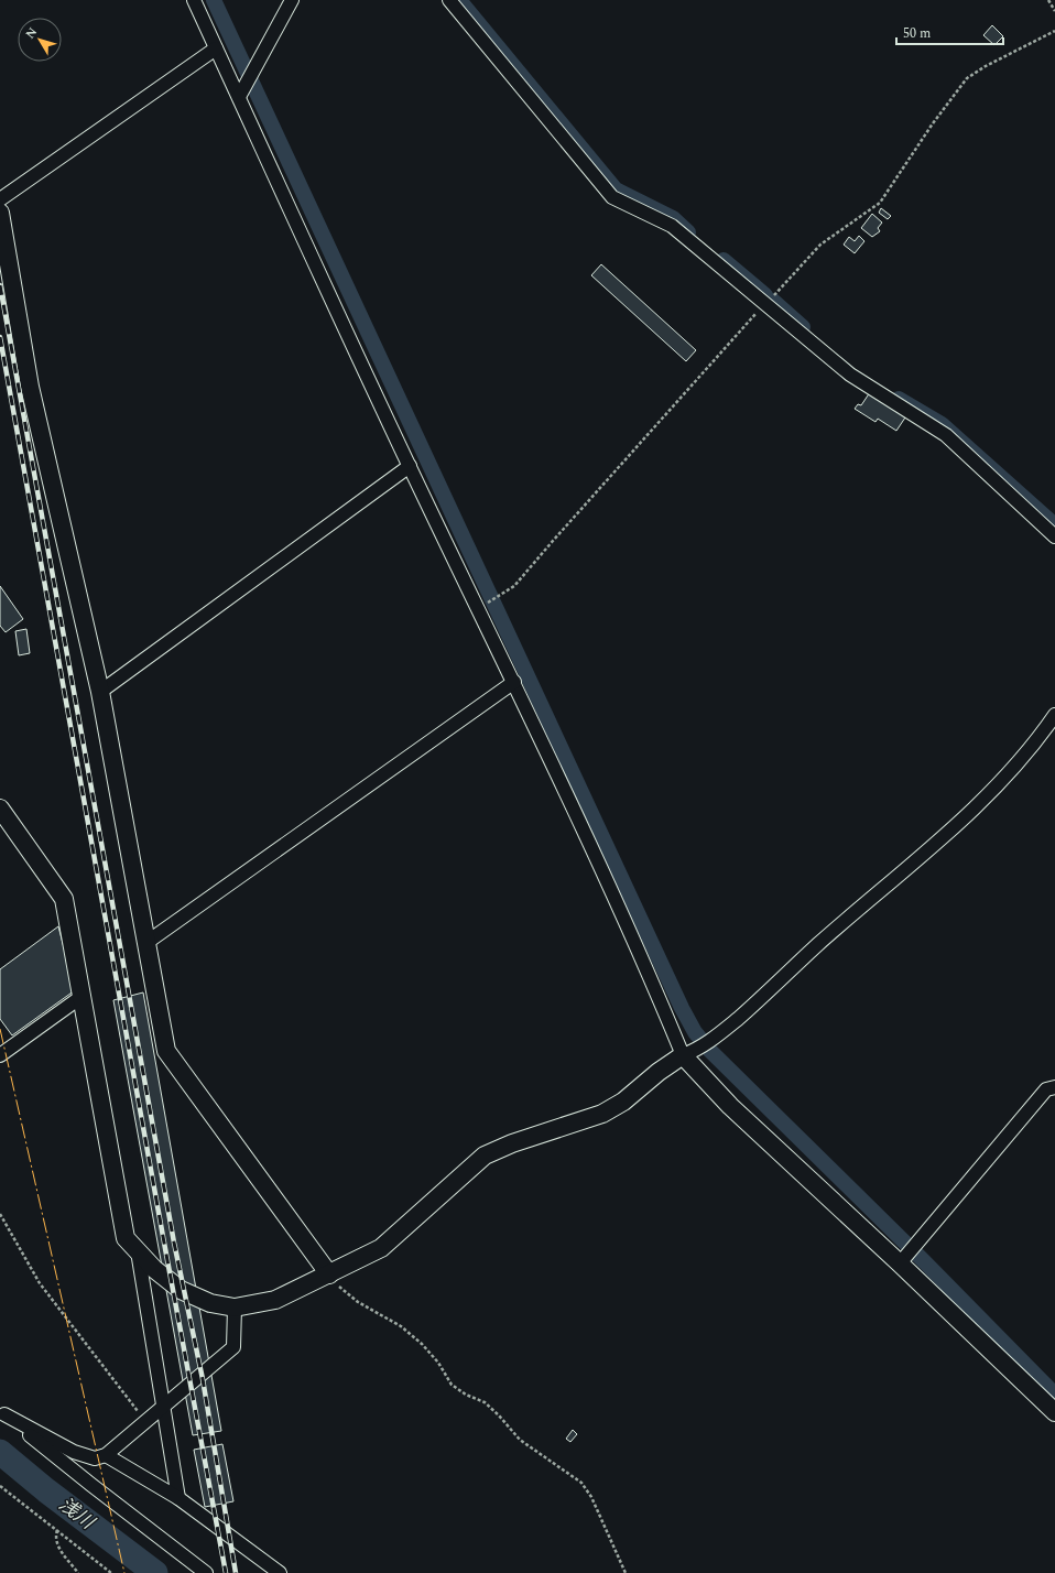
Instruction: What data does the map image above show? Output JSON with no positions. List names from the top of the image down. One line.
{"water":["浅川"],"scale_bar":"50 m","north":"top left"}
